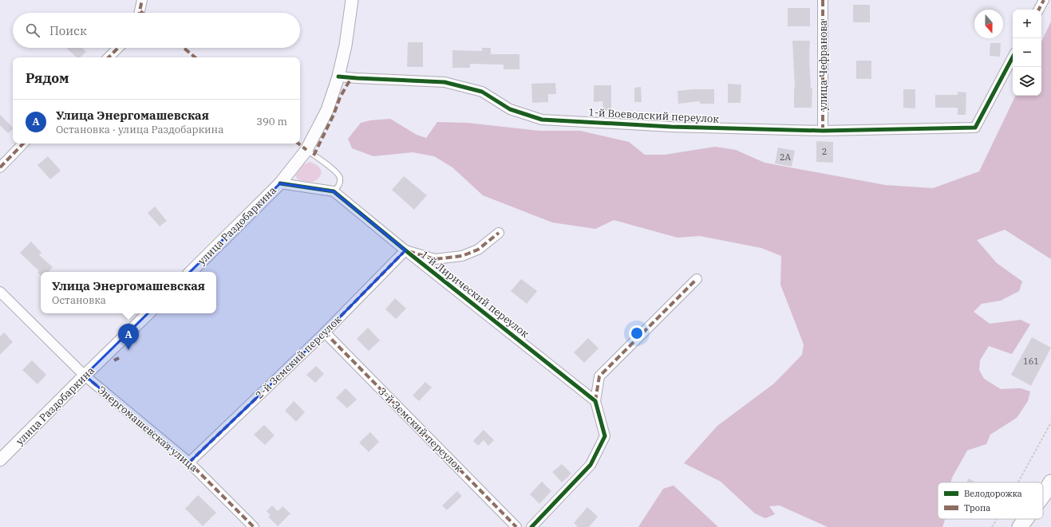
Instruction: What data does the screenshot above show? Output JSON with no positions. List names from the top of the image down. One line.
{"streets":{"street":["улица Чефранова","1-й Воеводский переулок","улица Раздобаркина","1-й Лирический переулок","2-й Земский переулок","Энергомашевская улица","3-й Земский переулок"]},"crossings":[["улица Чефранова","1-й Воеводский переулок"],["1-й Воеводский переулок","улица Раздобаркина"],["улица Раздобаркина","Энергомашевская улица"],["1-й Лирический переулок","2-й Земский переулок"],["2-й Земский переулок","Энергомашевская улица"],["2-й Земский переулок","3-й Земский переулок"]],"house_numbers":["2","2А","161"],"legend":["Велодорожка","Тропа"],"north":"bottom","page":{"map_buttons":["+","−"],"search":"Поиск","heading":"Рядом","list":[{"mark":"A","name":"Улица Энергомашевская","note":"Остановка · улица Раздобаркина","value":"390 m"}],"popup":["Улица Энергомашевская","Остановка"],"pins":"A"}}
